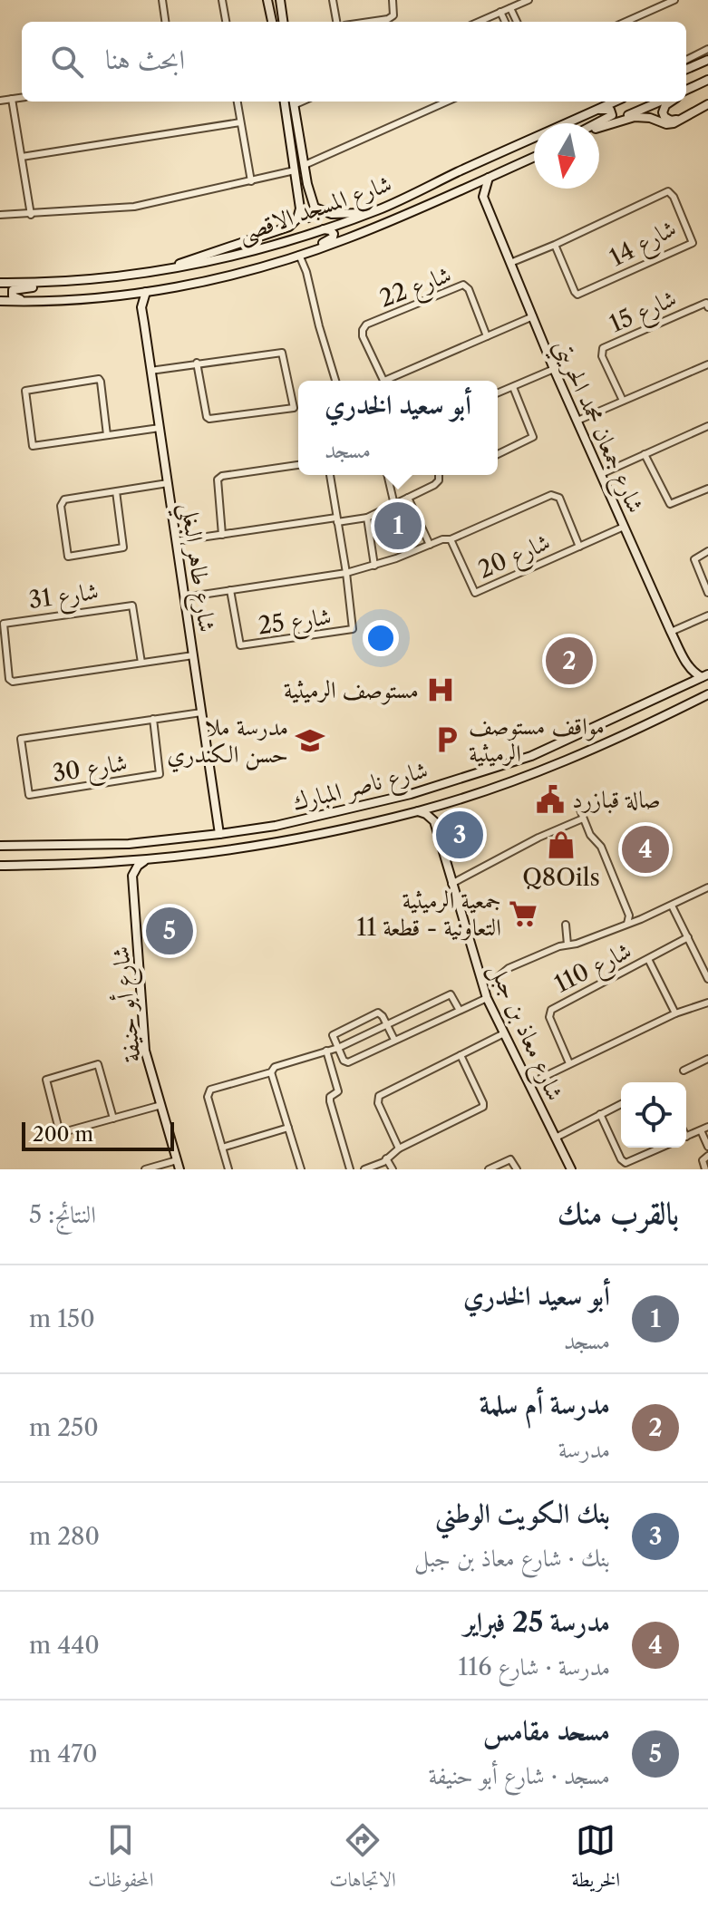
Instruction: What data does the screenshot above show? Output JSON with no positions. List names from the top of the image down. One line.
{"streets":{"street":["شارع المسجد الاقصى","شارع 14","شارع 22","شارع 15","شارع جمعان محمد الحريتي","شارع 20","شارع طاهر البغلي","شارع 31","شارع 25","شارع 30","شارع ناصر المبارك","شارع 110","شارع أبو حنيفة","شارع معاذ بن جبل"]},"crossings":[["شارع المسجد الاقصى","شارع طاهر البغلي"],["شارع 14","شارع جمعان محمد الحريتي"],["شارع 22","شارع جمعان محمد الحريتي"],["شارع جمعان محمد الحريتي","شارع 20"],["شارع جمعان محمد الحريتي","شارع ناصر المبارك"],["شارع طاهر البغلي","شارع 31"],["شارع طاهر البغلي","شارع 25"],["شارع طاهر البغلي","شارع 30"],["شارع طاهر البغلي","شارع ناصر المبارك"]],"places":{"hospital":["مستوصف الرميثية"],"parking":["مواقف مستوصف الرميثية"],"school or university":["مدرسة ملا حسن الكندري"],"public building":["صالة قبازرد"],"shop":["Q8Oils"],"supermarket":["جمعية الرميثية التعاونية - قطعة 11"]},"scale_bar":"200 m","north":"bottom","page":{"search":"ابحث هنا","popup":["أبو سعيد الخدري","مسجد"],"pins":["1","2","3","4","5"],"scale":"200 m","heading":["بالقرب منك","النتائج: 5"],"list":[{"mark":"1","name":"أبو سعيد الخدري","note":"مسجد","value":"150 m"},{"mark":"2","name":"مدرسة أم سلمة","note":"مدرسة","value":"250 m"},{"mark":"3","name":"بنك الكويت الوطني","note":"بنك · شارع معاذ بن جبل","value":"280 m"},{"mark":"4","name":"مدرسة 25 فبراير","note":"مدرسة · شارع 116","value":"440 m"},{"mark":"5","name":"مسحد مقامس","note":"مسجد · شارع أبو حنيفة","value":"470 m"}],"nav":["الخريطة","الاتجاهات","المحفوظات"]}}
